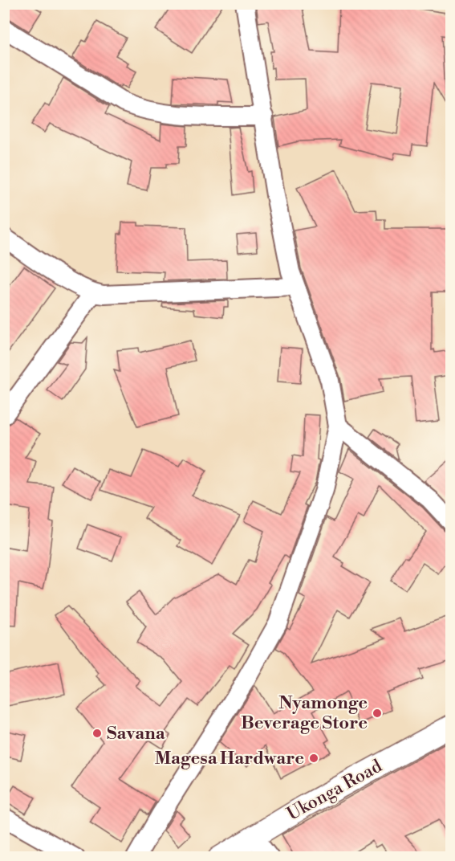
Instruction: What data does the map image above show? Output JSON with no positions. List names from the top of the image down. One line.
{"streets":{"street":["Ukonga Road"]},"places":["Nyamonge Beverage Store","Savana","Magesa Hardware"]}
